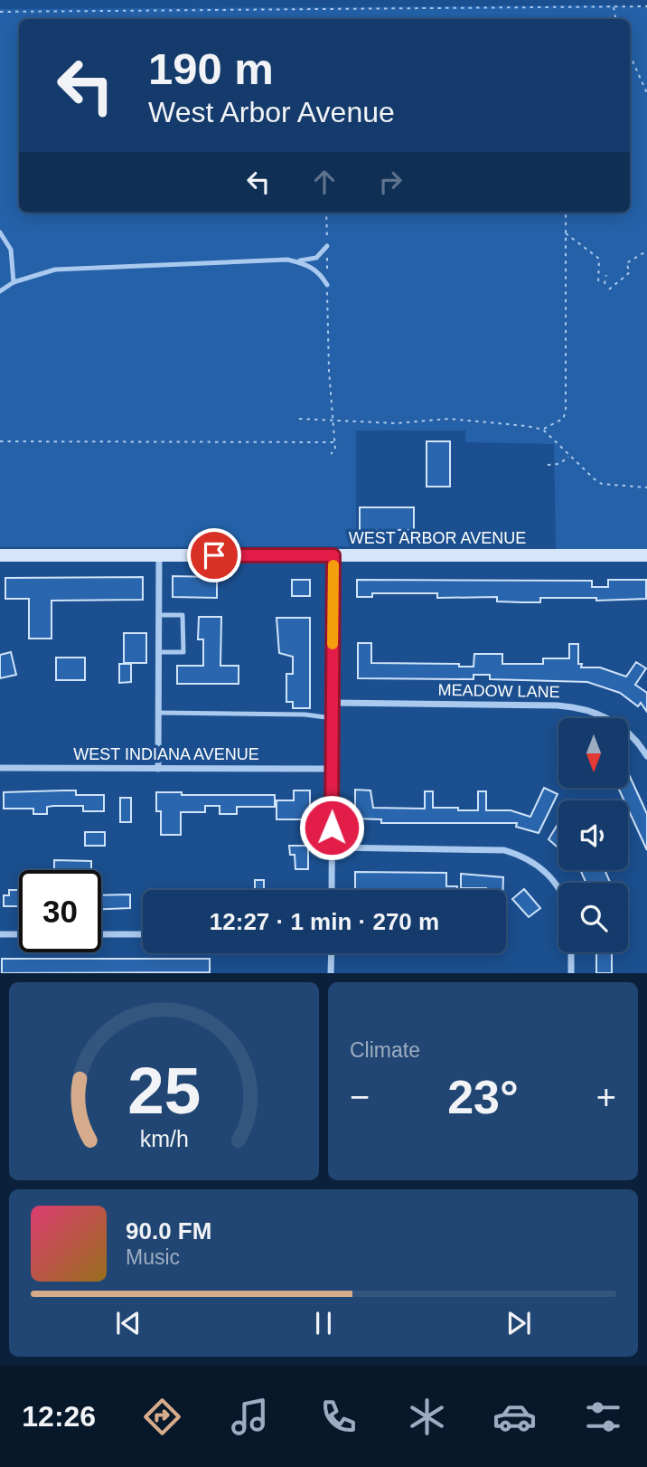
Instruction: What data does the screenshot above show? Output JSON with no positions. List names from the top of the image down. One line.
{"streets":{"main road":["WEST ARBOR AVENUE"],"street":["MEADOW LANE","WEST INDIANA AVENUE"]},"north":"bottom","page":{"turn":["190 m","West Arbor Avenue"],"limit":"30","trip":"12:27 · 1 min · 270 m","tile":"Climate","heat":["−","23°","+"],"song":["90.0 FM","Music"],"tabs":"12:26","gauge":["25","km/h"]}}
